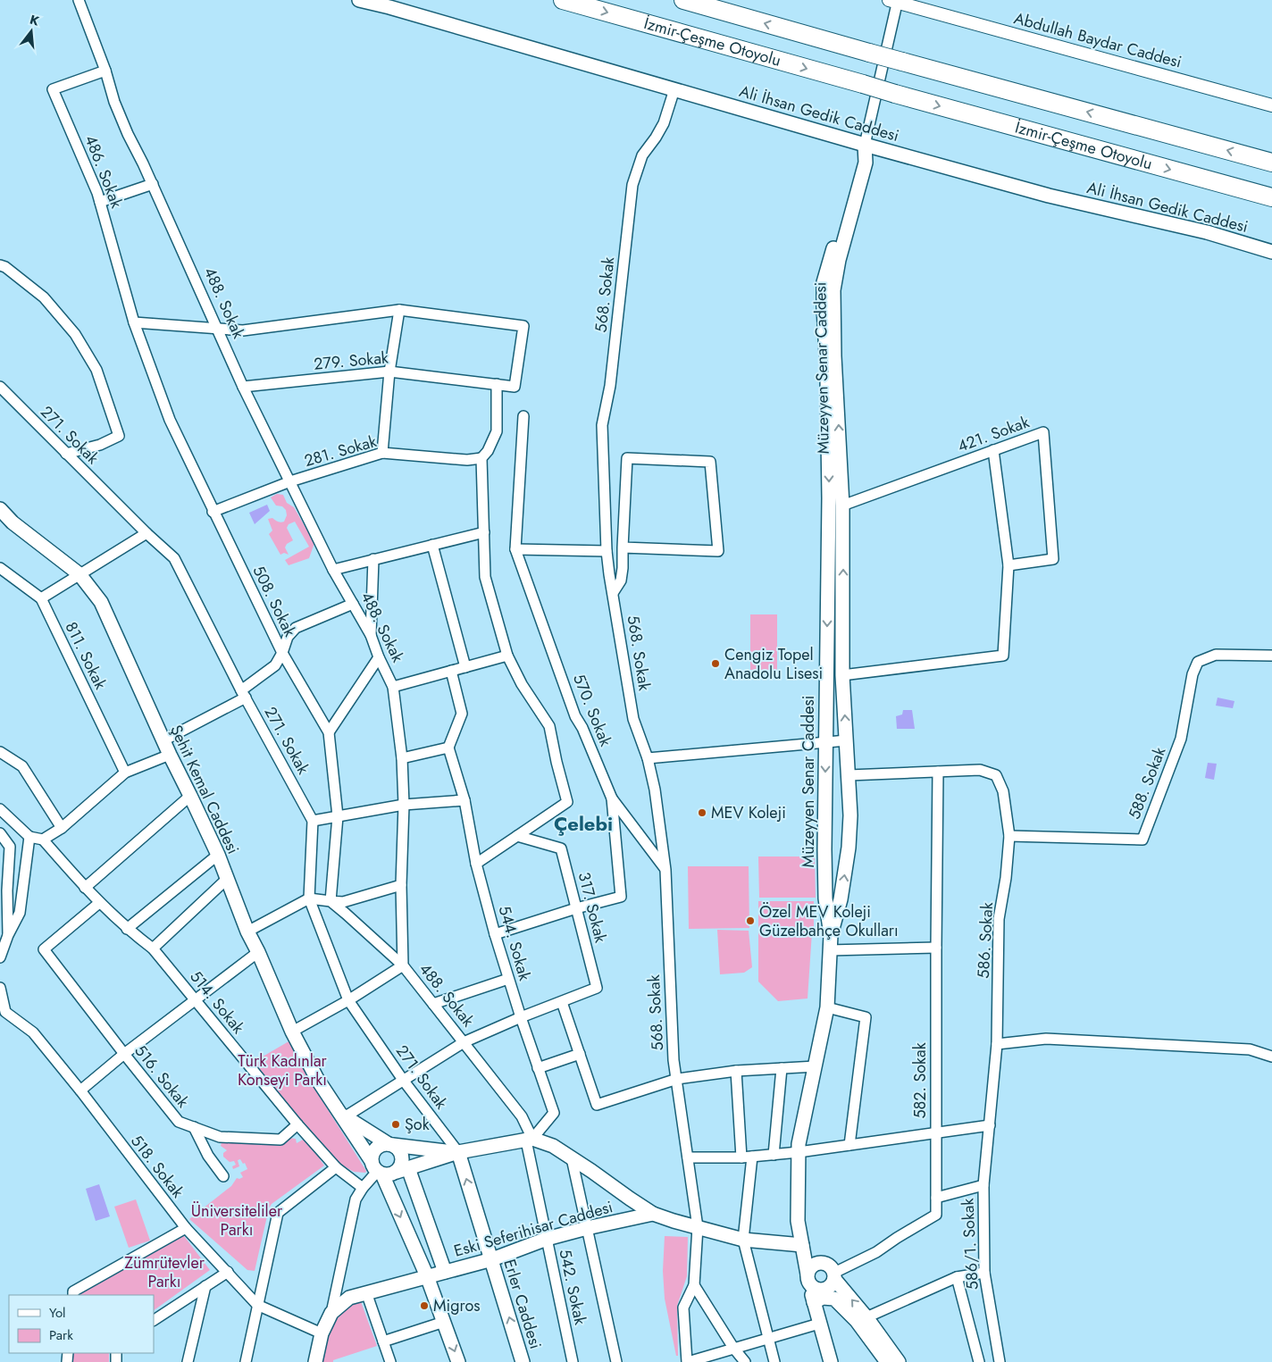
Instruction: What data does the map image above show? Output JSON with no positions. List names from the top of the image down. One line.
{"streets":{"highway":["İzmir-Çeşme Otoyolu"],"main road":["Ali İhsan Gedik Caddesi","Müzeyyen Senar Caddesi","Şehit Kemal Caddesi","Eski Seferihisar Caddesi","Erler Caddesi"],"street":["Abdullah Baydar Caddesi","486. Sokak","568. Sokak","488. Sokak","279. Sokak","421. Sokak","271. Sokak","281. Sokak","508. Sokak","811. Sokak","570. Sokak","588. Sokak","317. Sokak","586. Sokak","544. Sokak","514. Sokak","516. Sokak","582. Sokak","518. Sokak","586/1. Sokak","542. Sokak"]},"crossings":[["Ali İhsan Gedik Caddesi","568. Sokak"],["Ali İhsan Gedik Caddesi","Müzeyyen Senar Caddesi"],["486. Sokak","488. Sokak"],["486. Sokak","508. Sokak"],["568. Sokak","570. Sokak"],["488. Sokak","279. Sokak"],["488. Sokak","281. Sokak"],["488. Sokak","317. Sokak"],["488. Sokak","544. Sokak"],["488. Sokak","542. Sokak"],["Müzeyyen Senar Caddesi","421. Sokak"],["271. Sokak","317. Sokak"],["271. Sokak","Erler Caddesi"],["281. Sokak","508. Sokak"],["588. Sokak","586. Sokak"],["Şehit Kemal Caddesi","317. Sokak"],["317. Sokak","544. Sokak"],["586. Sokak","582. Sokak"],["586. Sokak","586/1. Sokak"],["544. Sokak","542. Sokak"],["514. Sokak","516. Sokak"],["518. Sokak","Eski Seferihisar Caddesi"],["Eski Seferihisar Caddesi","542. Sokak"],["Eski Seferihisar Caddesi","Erler Caddesi"]],"districts":["Çelebi"],"parks":["Türk Kadınlar Konseyi Parkı","Üniversiteliler Parkı","Zümrütevler Parkı"],"places":["Cengiz Topel Anadolu Lisesi","MEV Koleji","Özel MEV Koleji Güzelbahçe Okulları","Şok","Migros"],"legend":["Yol","Park"],"north":"top"}
